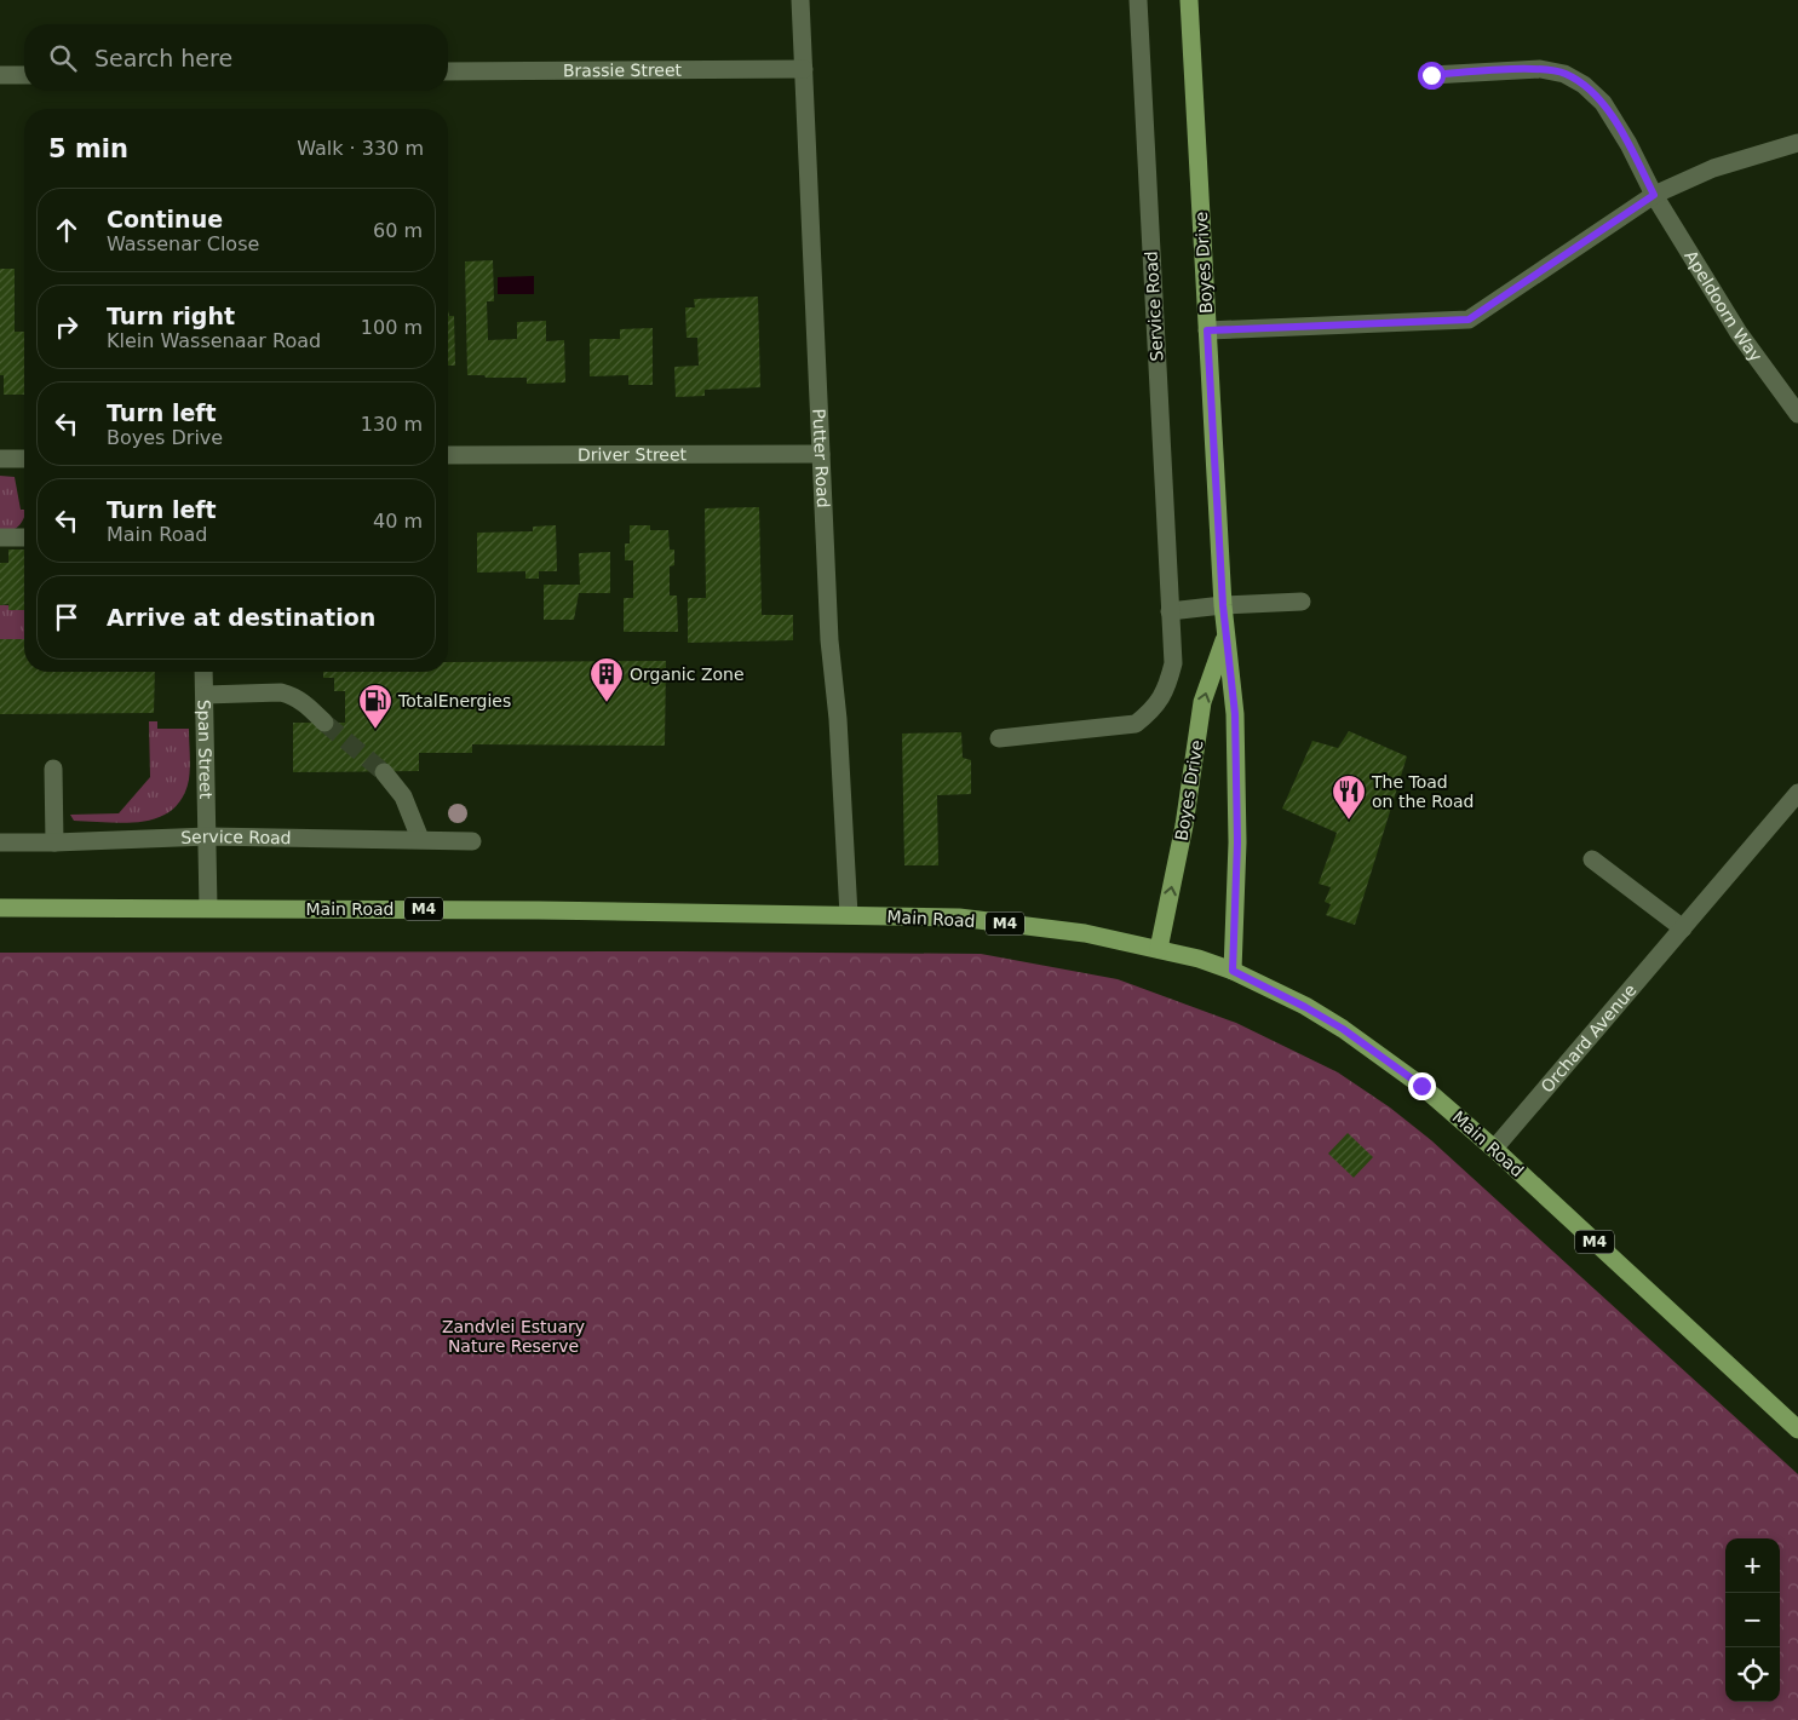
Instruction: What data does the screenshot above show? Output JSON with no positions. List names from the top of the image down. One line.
{"streets":{"main road":["Boyes Drive","Main Road","M4"],"street":["Brassie Street","Service Road","Apeldoorn Way","Driver Street","Putter Road","Span Street","Orchard Avenue"]},"crossings":[["Brassie Street","Putter Road"],["Boyes Drive","Main Road"],["Service Road","Span Street"],["Driver Street","Putter Road"],["Putter Road","Main Road"],["Span Street","Main Road"],["Main Road","Orchard Avenue"]],"parks":["Zandvlei Estuary Nature Reserve"],"places":{"building":["Organic Zone"],"fuel station":["TotalEnergies"],"restaurant":["The Toad on the Road"]},"page":{"search":"Search here","heading":["5 min","Walk · 330 m"],"list":[["Continue","Wassenar Close","60 m"],["Turn right","Klein Wassenaar Road","100 m"],["Turn left","Boyes Drive","130 m"],["Turn left","Main Road","40 m"],"Arrive at destination"],"map_buttons":["+","−"]}}
